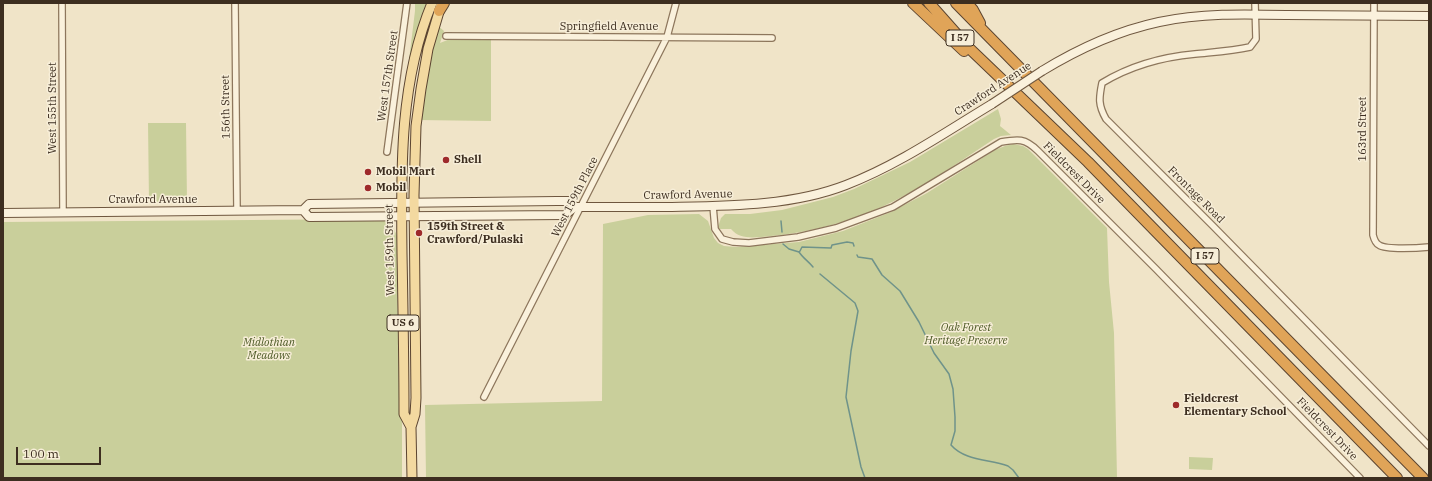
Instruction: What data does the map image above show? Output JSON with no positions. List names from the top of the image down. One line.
{"streets":{"highway":["I 57"],"main road":["Crawford Avenue","West 159th Street","US 6"],"street":["Springfield Avenue","West 157th Street","156th Street","West 155th Street","163rd Street","Fieldcrest Drive","Frontage Road","West 159th Place"]},"crossings":[["Springfield Avenue","West 159th Place"],["Crawford Avenue","156th Street"],["Crawford Avenue","West 155th Street"],["Crawford Avenue","163rd Street"],["Crawford Avenue","Fieldcrest Drive"],["Crawford Avenue","Frontage Road"],["Crawford Avenue","West 159th Place"],["Crawford Avenue","West 159th Street"]],"parks":["Oak Forest Heritage Preserve","Midlothian Meadows"],"places":["Shell","Mobil Mart","Mobil","159th Street & Crawford/Pulaski","Fieldcrest Elementary School"],"scale_bar":"100 m"}
